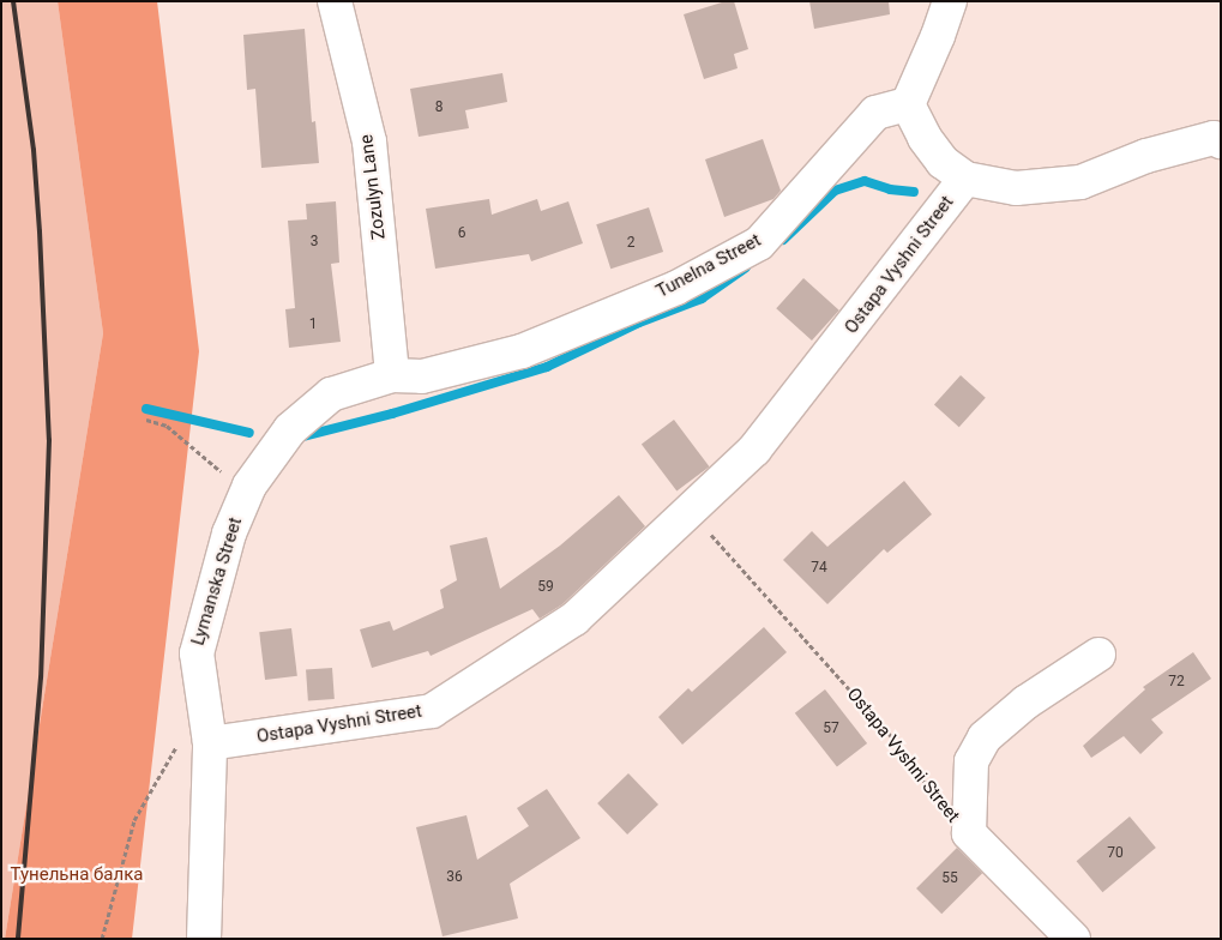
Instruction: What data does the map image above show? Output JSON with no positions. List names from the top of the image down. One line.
{"streets":{"street":["Zozulyn Lane","Ostapa Vyshni Street","Tunelna Street","Lymanska Street"]},"crossings":[["Zozulyn Lane","Tunelna Street"],["Zozulyn Lane","Lymanska Street"],["Ostapa Vyshni Street","Lymanska Street"],["Tunelna Street","Lymanska Street"]],"parks":["Тунельна балка"],"house_numbers":["8","6","3","2","1","74","59","72","57","70","36","55"]}
